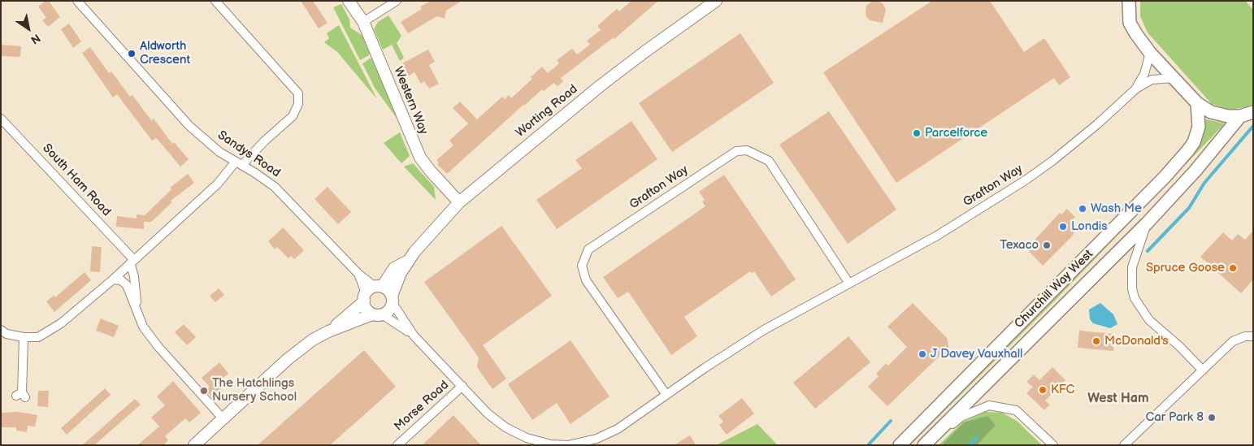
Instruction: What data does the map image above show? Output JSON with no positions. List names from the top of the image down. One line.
{"streets":{"main road":["Churchill Way West"],"street":["Western Way","Worting Road","Sandys Road","South Ham Road","Grafton Way","Morse Road"]},"crossings":[["Western Way","Worting Road"],["Worting Road","Sandys Road"],["Worting Road","South Ham Road"],["Worting Road","Grafton Way"],["Sandys Road","Grafton Way"],["Grafton Way","Morse Road"]],"districts":["West Ham"],"places":["Aldworth Crescent","Parcelforce","Wash Me","Londis","Texaco","Spruce Goose","McDonald's","J Davey Vauxhall","KFC","The Hatchlings Nursery School","Car Park 8"],"north":"bottom right"}
